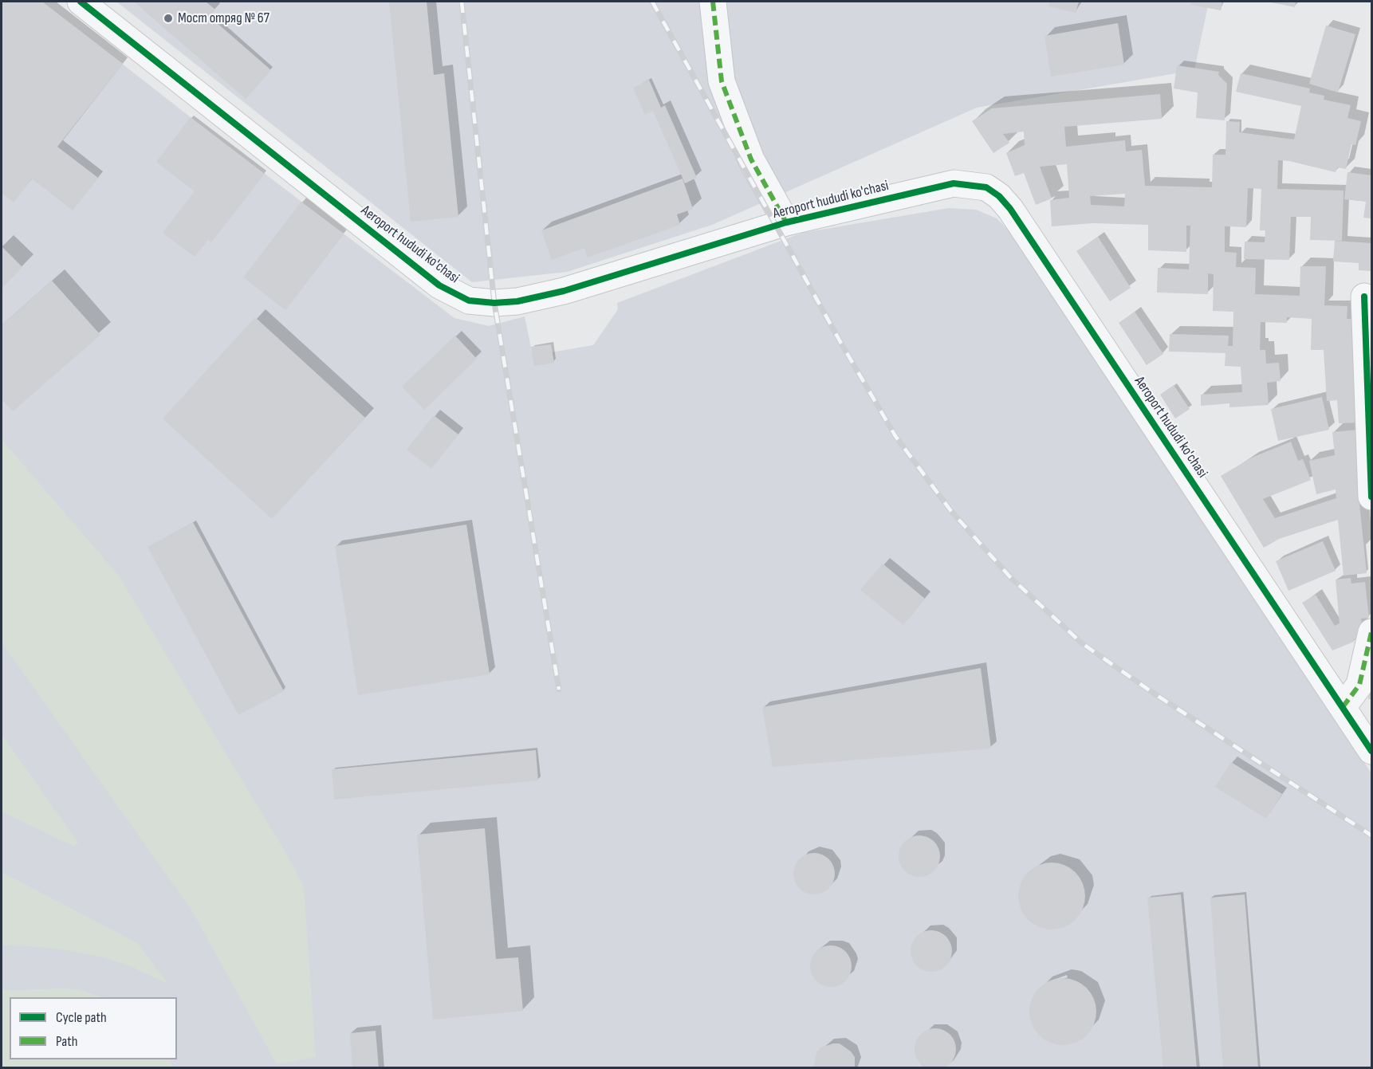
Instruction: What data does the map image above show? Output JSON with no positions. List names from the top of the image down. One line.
{"streets":{"street":["Aeroport hududi ko'chasi"]},"places":["Мост отряд № 67"],"legend":["Cycle path","Path"]}
